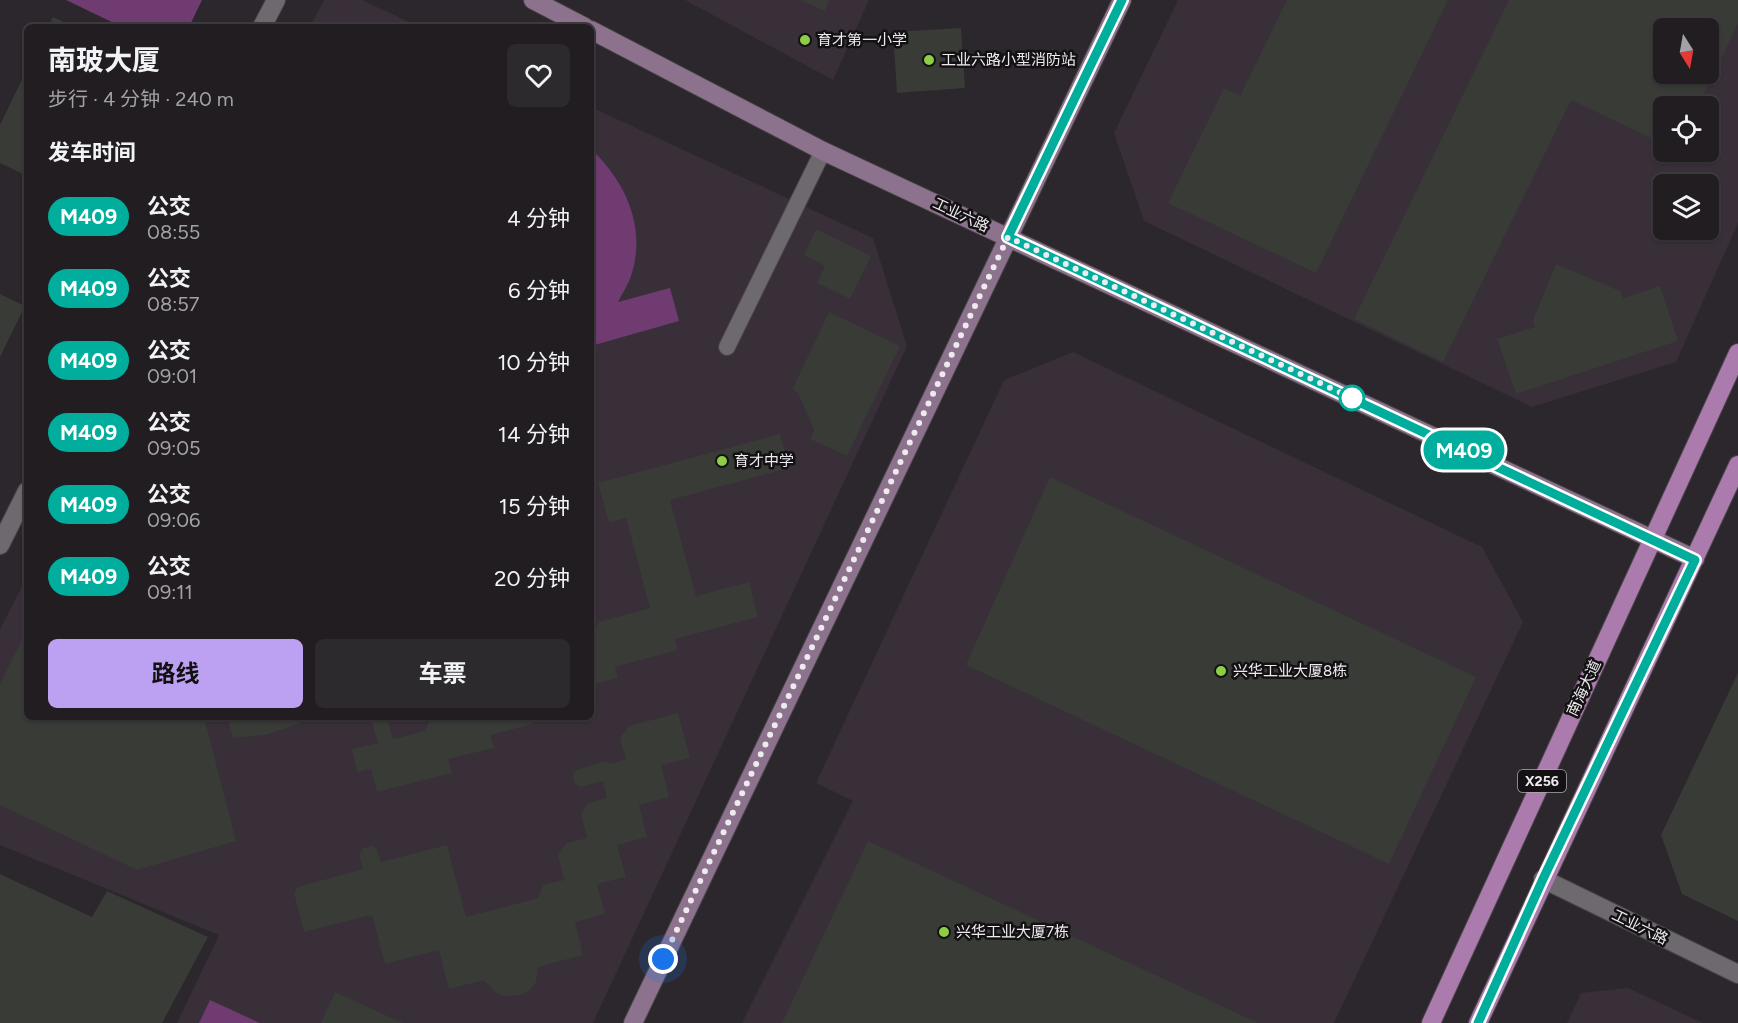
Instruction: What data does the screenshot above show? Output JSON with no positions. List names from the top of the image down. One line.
{"streets":{"main road":["南海大道","X256"],"street":["工业六路"]},"crossings":[["工业六路","南海大道"],["工业六路","X256"]],"places":["育才第一小学","工业六路小型消防站","育才中学","兴华工业大厦8栋","兴华工业大厦7栋"],"lines":["bus line M409"],"north":"bottom","page":{"on_map":"M409","heading":[["南玻大厦","步行 · 4 分钟 · 240 m"],"发车时间"],"list":[{"mark":"M409","name":"公交","note":"08:55","value":"4 分钟"},{"mark":"M409","name":"公交","note":"08:57","value":"6 分钟"},{"mark":"M409","name":"公交","note":"09:01","value":"10 分钟"},{"mark":"M409","name":"公交","note":"09:05","value":"14 分钟"},{"mark":"M409","name":"公交","note":"09:06","value":"15 分钟"},{"mark":"M409","name":"公交","note":"09:11","value":"20 分钟"}],"buttons":["路线","车票"]}}
